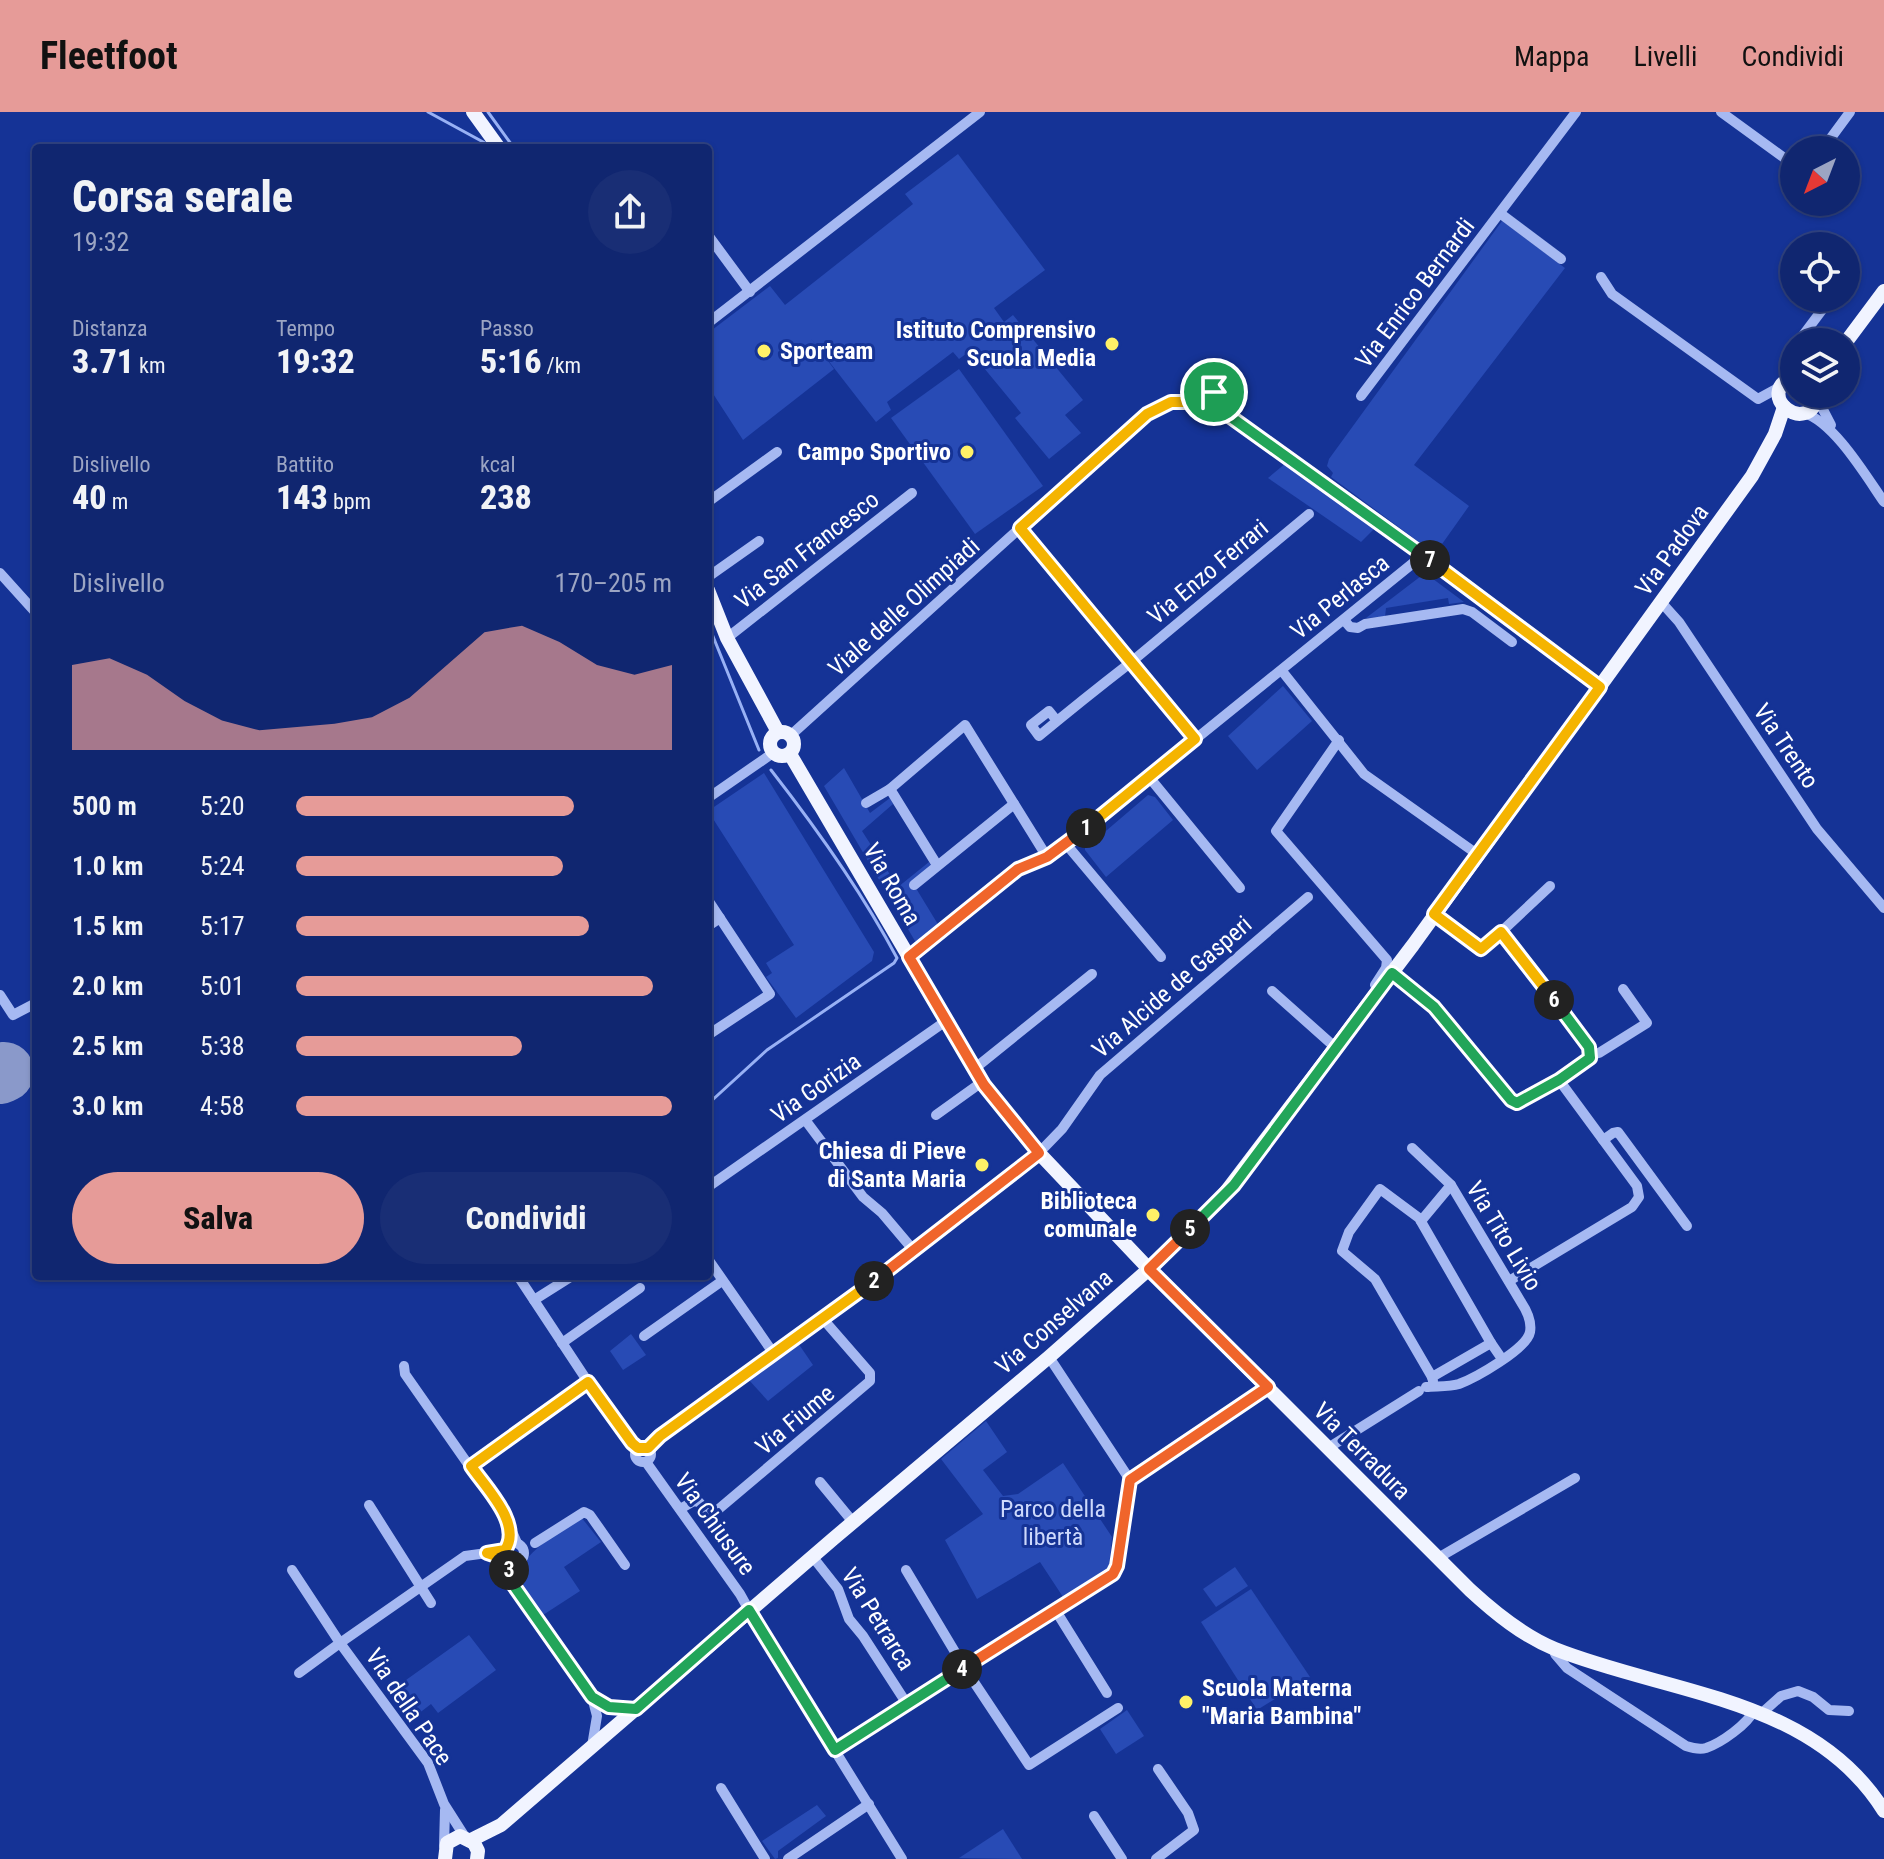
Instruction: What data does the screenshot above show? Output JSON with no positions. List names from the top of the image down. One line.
{"streets":{"main road":["Via Padova","Via Roma","Via Conselvana","Via Terradura"],"street":["Via Enrico Bernardi","Via San Francesco","Via Enzo Ferrari","Via Perlasca","Viale delle Olimpiadi","Via Trento","Via Alcide de Gasperi","Via Gorizia","Via Tito Livio","Via Fiume","Via Chiusure","Via Petrarca","Via della Pace"]},"crossings":[["Via Padova","Via Trento"],["Via Padova","Via Conselvana"],["Via Perlasca","Via Roma"],["Via Perlasca","Via Conselvana"],["Viale delle Olimpiadi","Via Roma"],["Via Roma","Via Alcide de Gasperi"],["Via Roma","Via Gorizia"],["Via Roma","Via Conselvana"],["Via Roma","Via Terradura"],["Via Tito Livio","Via Terradura"],["Via Conselvana","Via Terradura"],["Via Conselvana","Via Chiusure"],["Via Conselvana","Via Petrarca"],["Via Conselvana","Via della Pace"],["Via Fiume","Via Chiusure"]],"parks":["Parco della libertà"],"places":["Istituto Comprensivo Scuola Media","Sporteam","Campo Sportivo","Chiesa di Pieve di Santa Maria","Biblioteca comunale","Scuola Materna \"Maria Bambina\""],"north":"bottom left","page":{"header":"Fleetfoot","nav":["Mappa","Livelli","Condividi"],"heading":["Corsa serale","19:32"],"stats":[["Distanza","3.71 km"],["Tempo","19:32"],["Passo","5:16 /km"],["Dislivello","40 m"],["Battito","143 bpm"],["kcal","238"]],"pins":["7","1","6","5","2","3","4"],"chart":["Dislivello","170–205 m"],"list":[{"name":"500 m","note":"5:20"},{"name":"1.0 km","note":"5:24"},{"name":"1.5 km","note":"5:17"},{"name":"2.0 km","note":"5:01"},{"name":"2.5 km","note":"5:38"},{"name":"3.0 km","note":"4:58"}],"buttons":["Salva","Condividi"]}}
